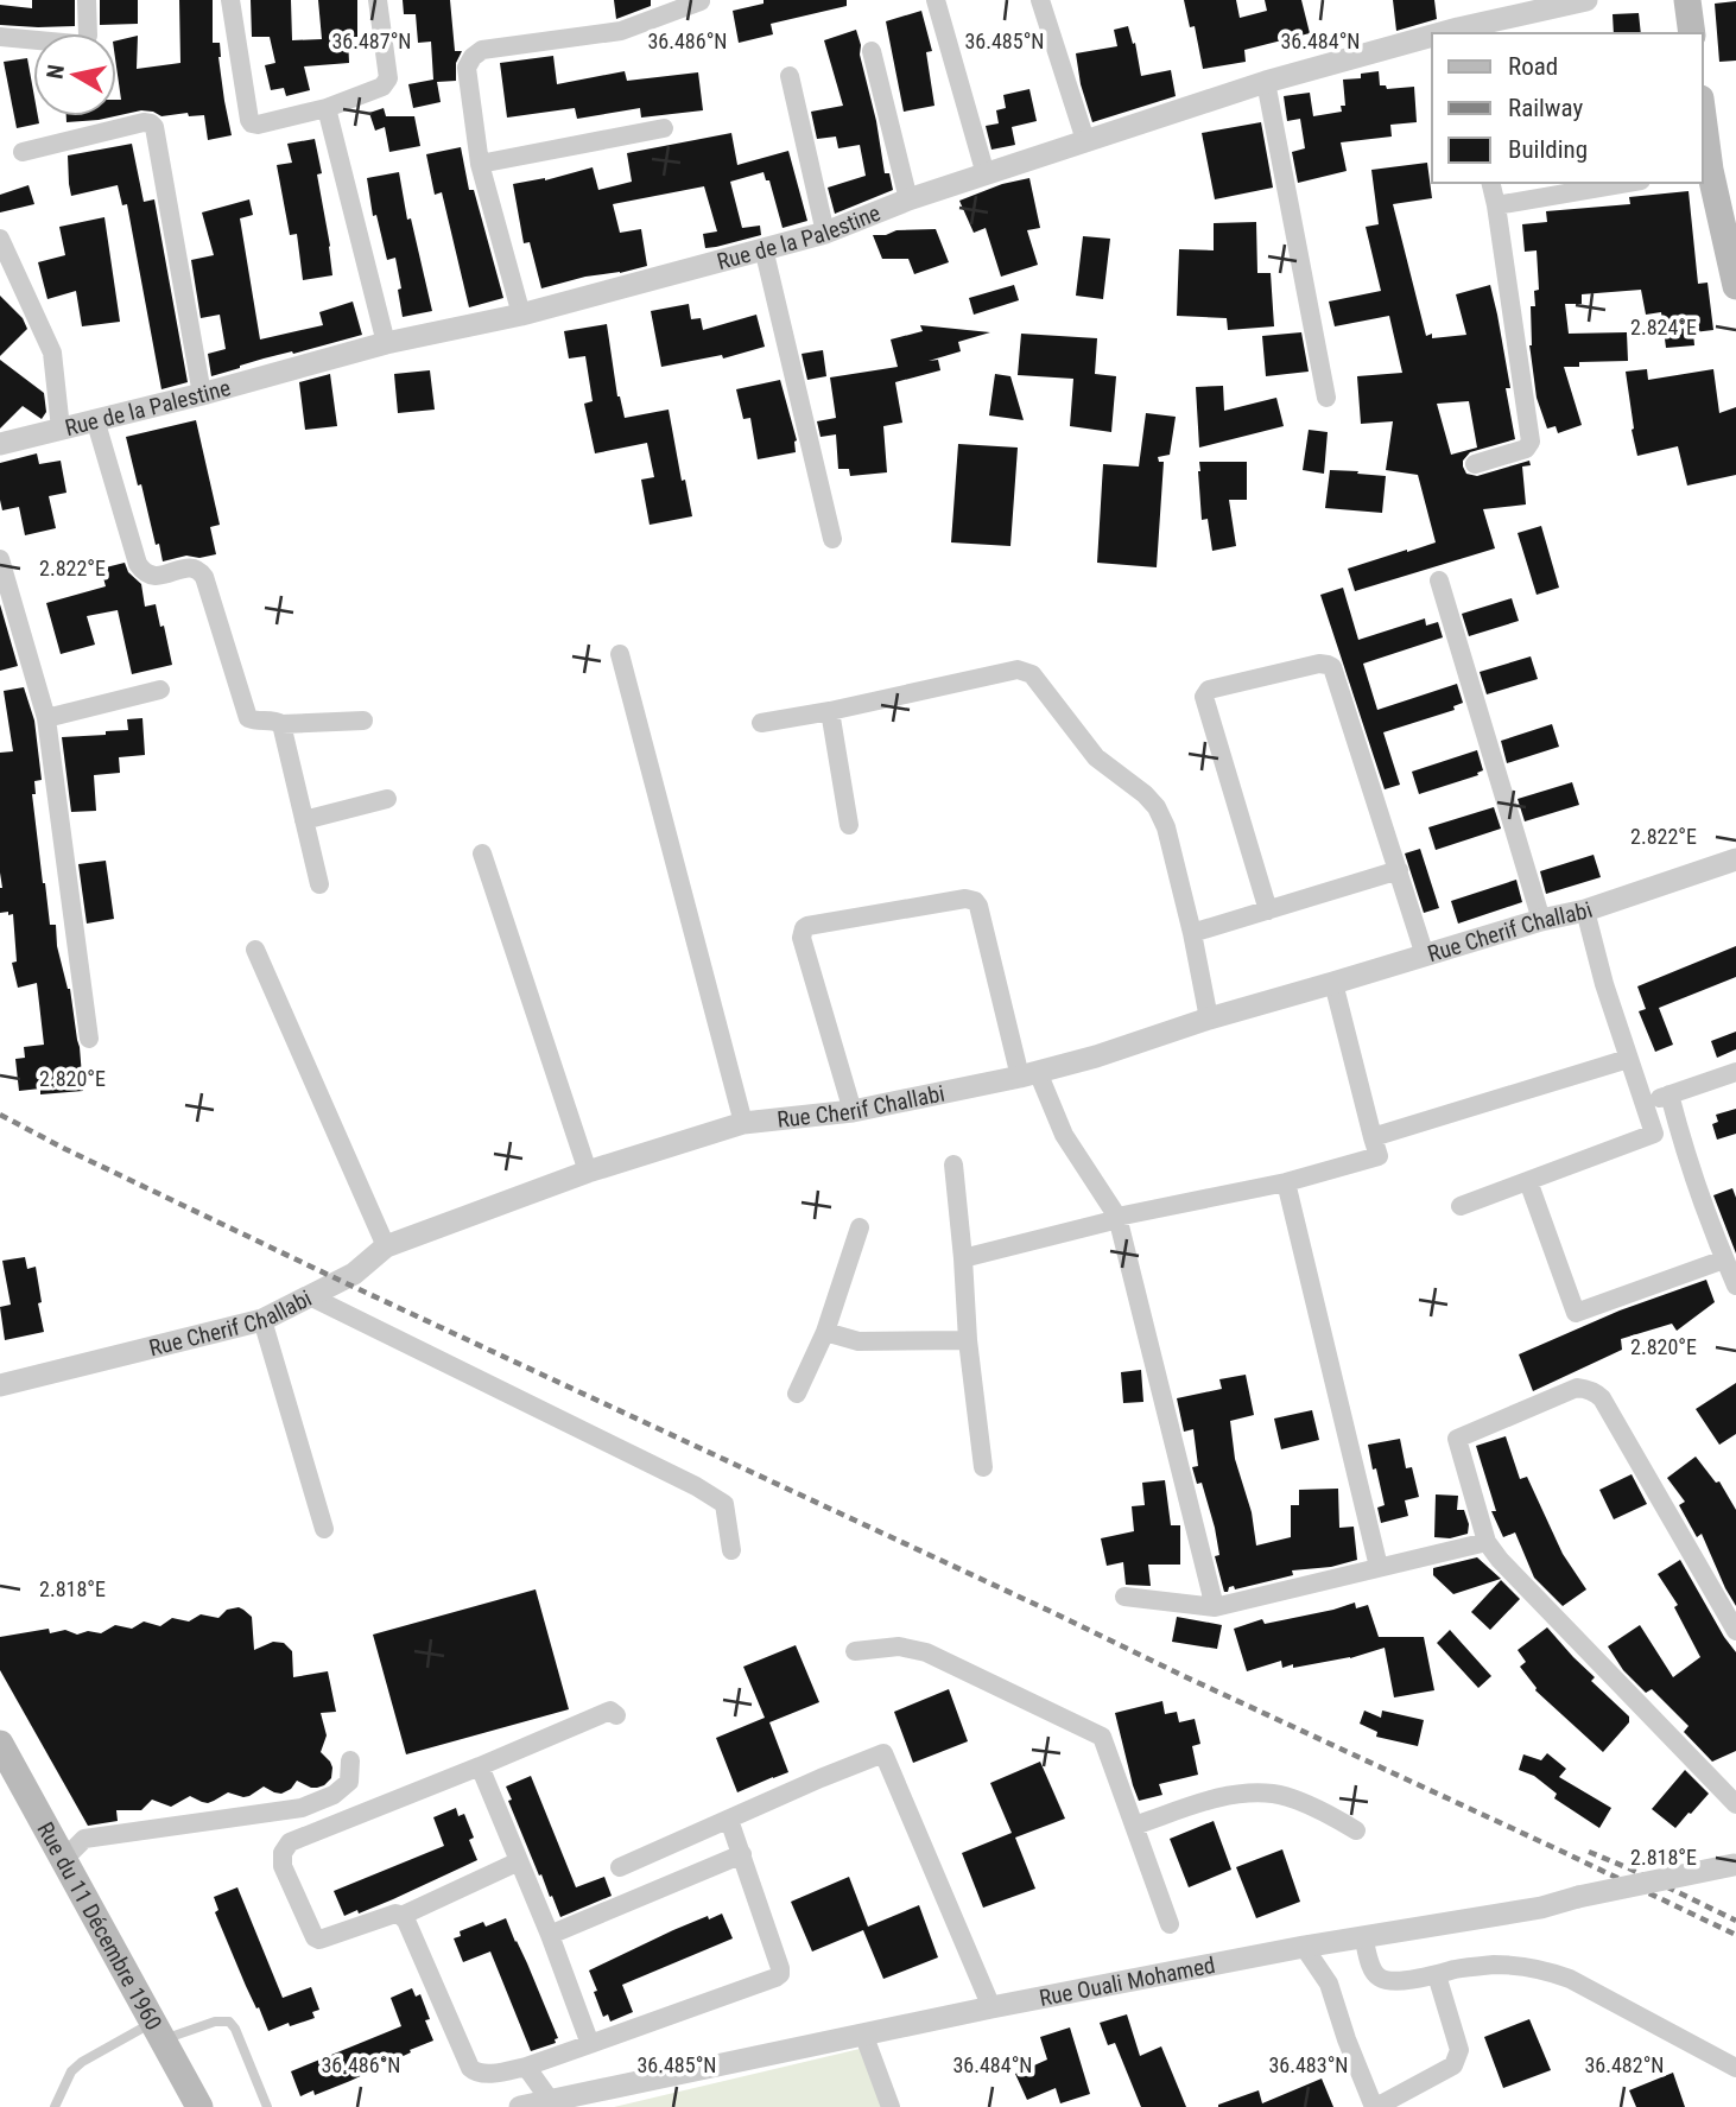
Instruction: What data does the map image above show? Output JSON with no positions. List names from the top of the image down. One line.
{"streets":{"main road":["Rue du 11 Décembre 1960"],"street":["Rue de la Palestine","Rue Cherif Challabi","Rue Ouali Mohamed"]},"legend":["Road","Railway","Building"],"north":"left","coordinates":["36.487°N","36.486°N","36.485°N","36.484°N","2.824°E","2.822°E","2.820°E","2.818°E","36.483°N","36.482°N"]}
